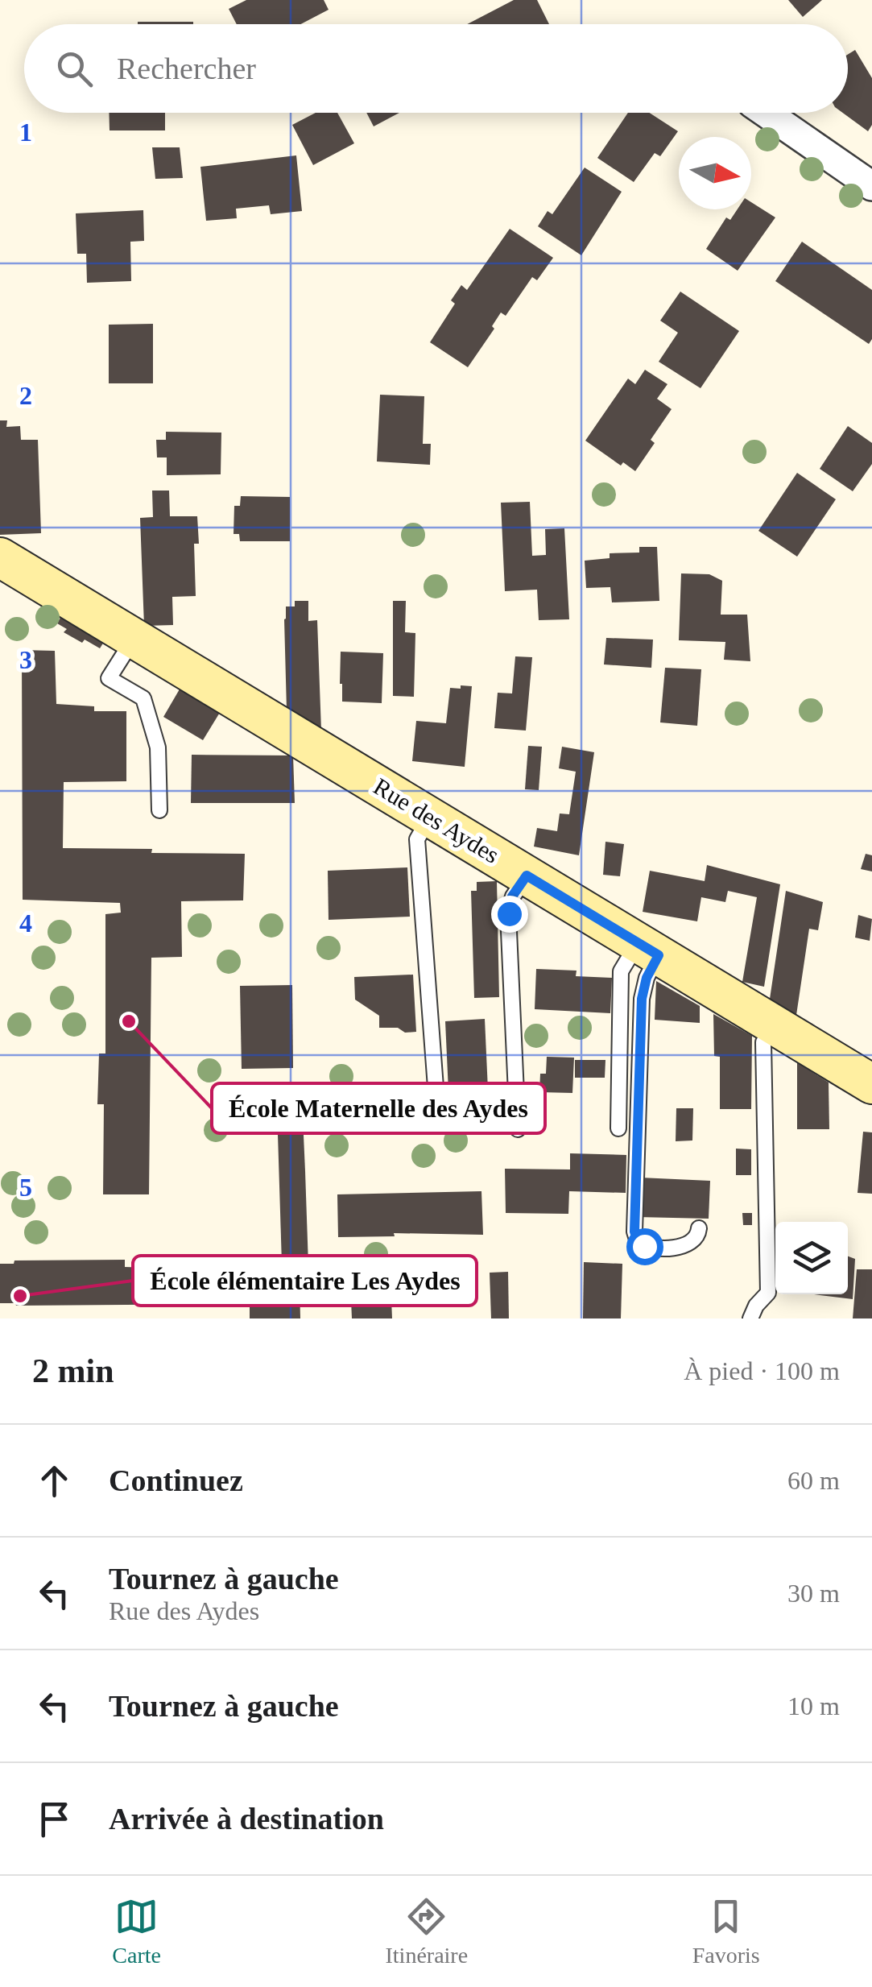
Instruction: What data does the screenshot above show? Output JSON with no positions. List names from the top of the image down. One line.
{"streets":{"street":["Rue des Aydes"]},"places":["École Maternelle des Aydes","École élémentaire Les Aydes"],"north":"right","page":{"search":"Rechercher","heading":["2 min","À pied · 100 m"],"list":[["Continuez","60 m"],["Tournez à gauche","Rue des Aydes","30 m"],["Tournez à gauche","10 m"],"Arrivée à destination"],"nav":["Carte","Itinéraire","Favoris"]},"grid":{"rows":["1","2","3","4","5"]}}
